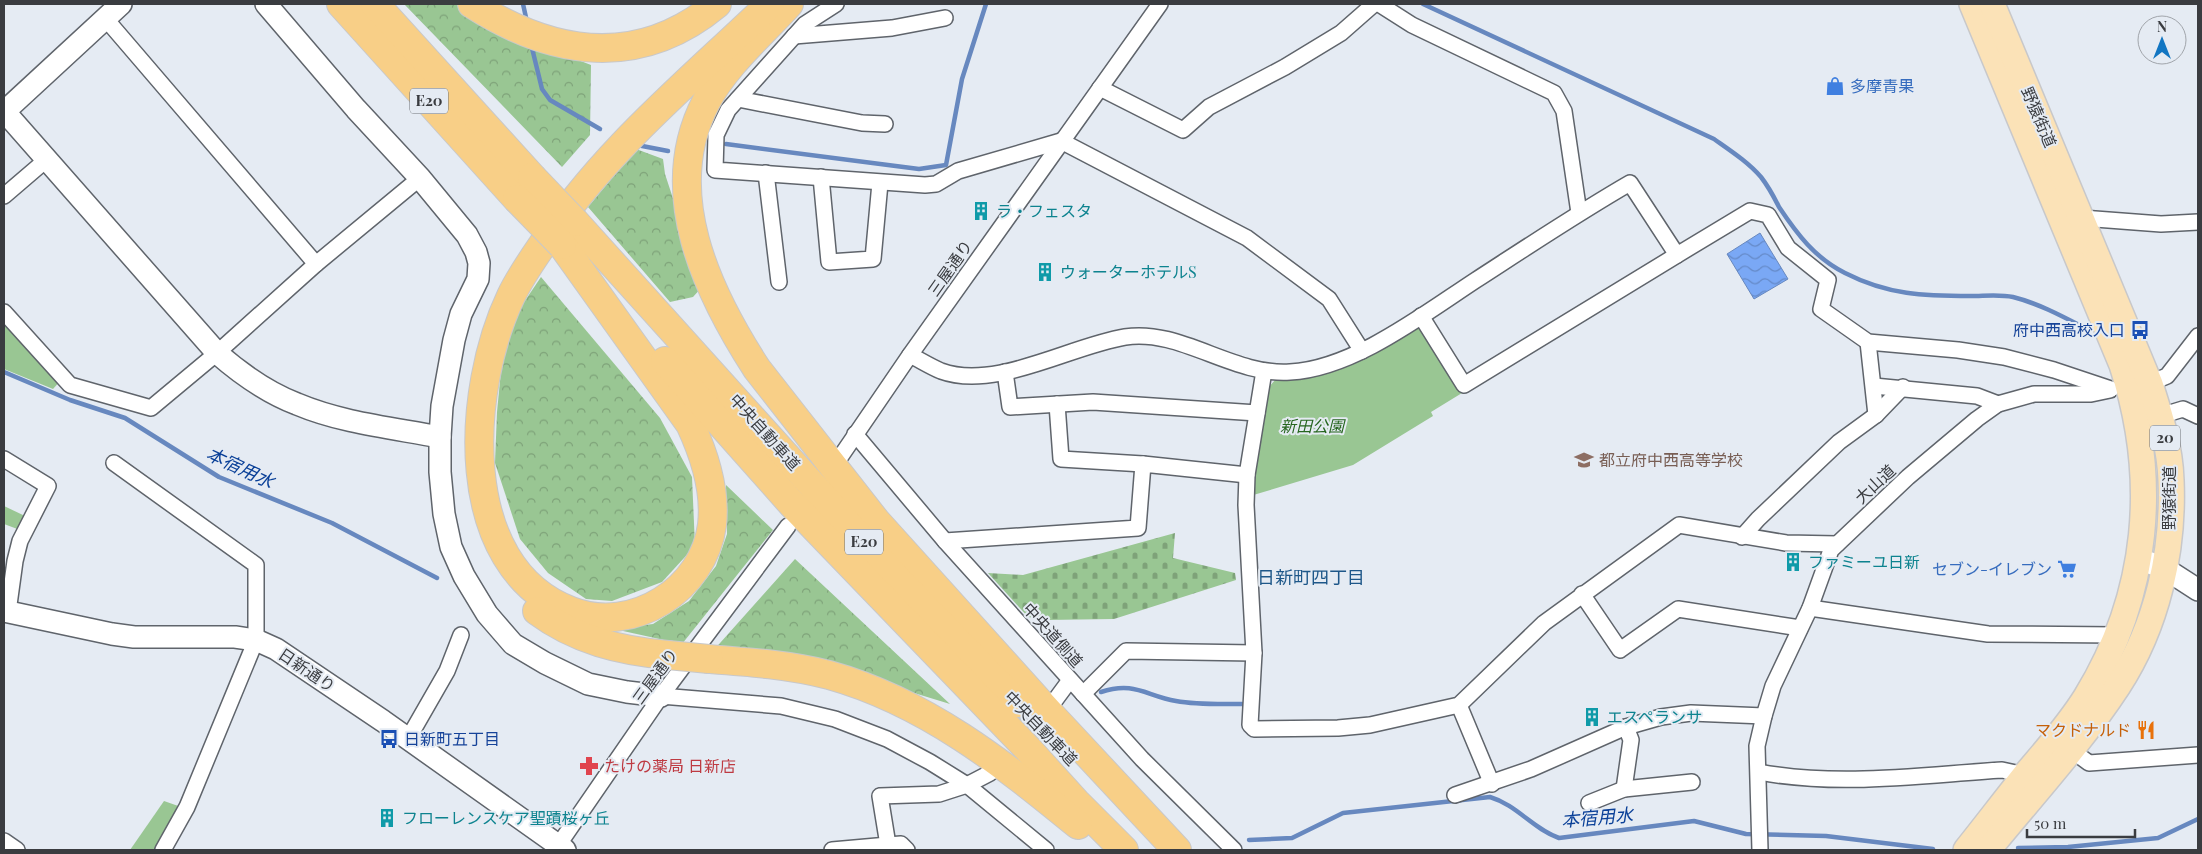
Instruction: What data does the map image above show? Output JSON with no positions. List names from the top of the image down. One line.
{"streets":{"highway":["E20","中央自動車道"],"main road":["野猿街道","20"],"street":["三屋通り","大山道","中央道側道","日新通り"]},"crossings":[["野猿街道","大山道"],["三屋通り","中央道側道"],["三屋通り","日新通り"]],"districts":["日新町四丁目"],"water":["本宿用水"],"parks":["新田公園"],"places":{"shop":["多摩青果"],"building":["ラ・フェスタ","ウォーターホテルS","ファミーユ日新","エスペランサ","フローレンスケア聖蹟桜ヶ丘"],"bus stop":["府中西高校入口","日新町五丁目"],"school or university":["都立府中西高等学校"],"supermarket":["セブン-イレブン"],"restaurant":["マクドナルド"],"pharmacy":["たけの薬局 日新店"]},"scale_bar":"50 m","north":"top"}
